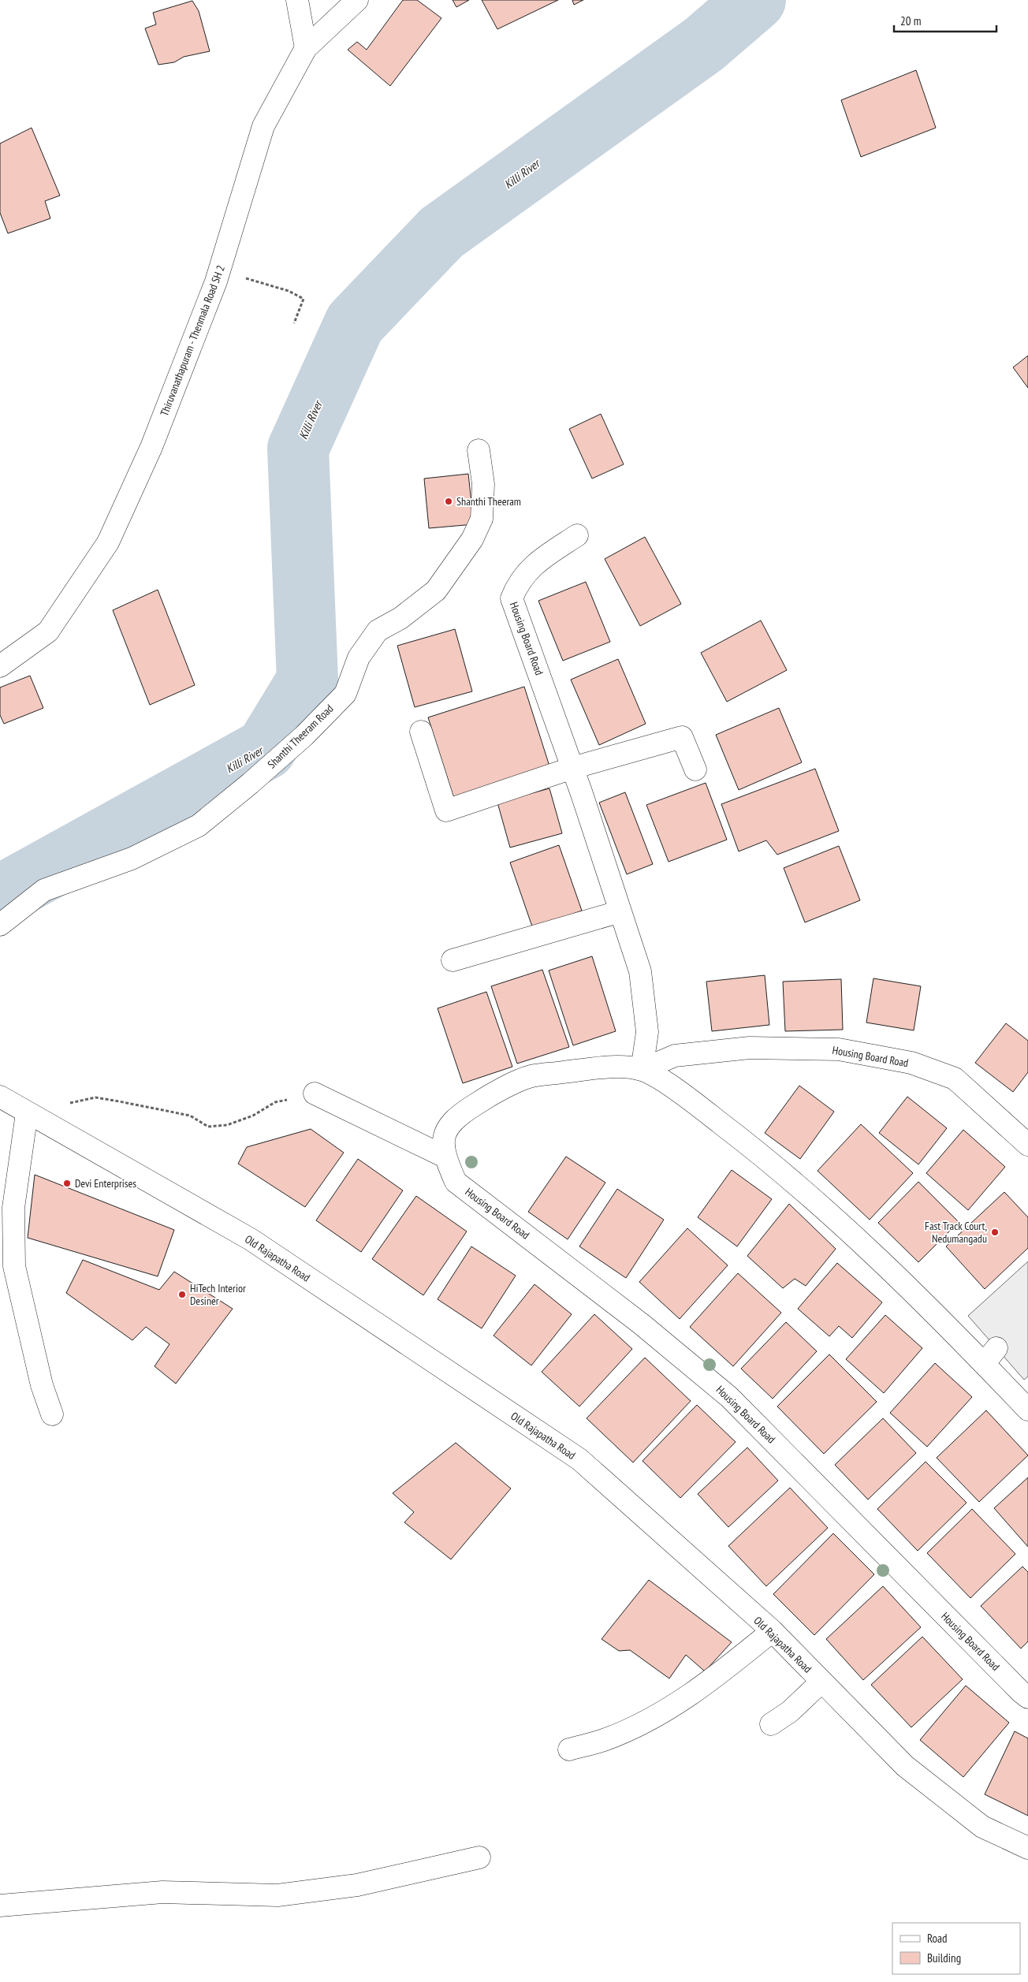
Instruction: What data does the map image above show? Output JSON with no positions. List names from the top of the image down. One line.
{"streets":{"street":["Thiruvanathapuram - Thenmala Road SH 2","Housing Board Road","Shanthi Theeram Road","Old Rajapatha Road"]},"water":["Killi River"],"places":["Shanthi Theeram","Devi Enterprises","Fast Track Court, Nedumangadu","HiTech Interior Desiner"],"legend":["Road","Building"],"scale_bar":"20 m"}
